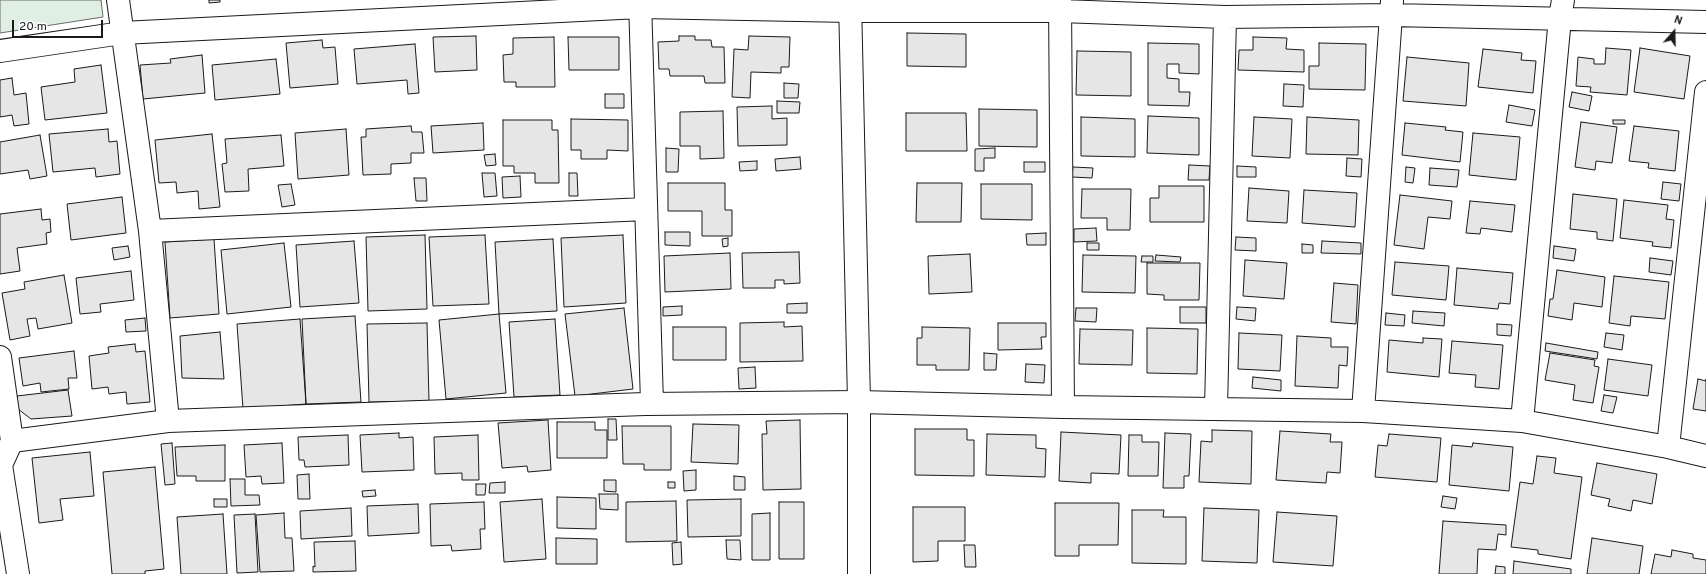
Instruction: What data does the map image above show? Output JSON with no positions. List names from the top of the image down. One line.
{"scale_bar":"20 m","north":"top"}
